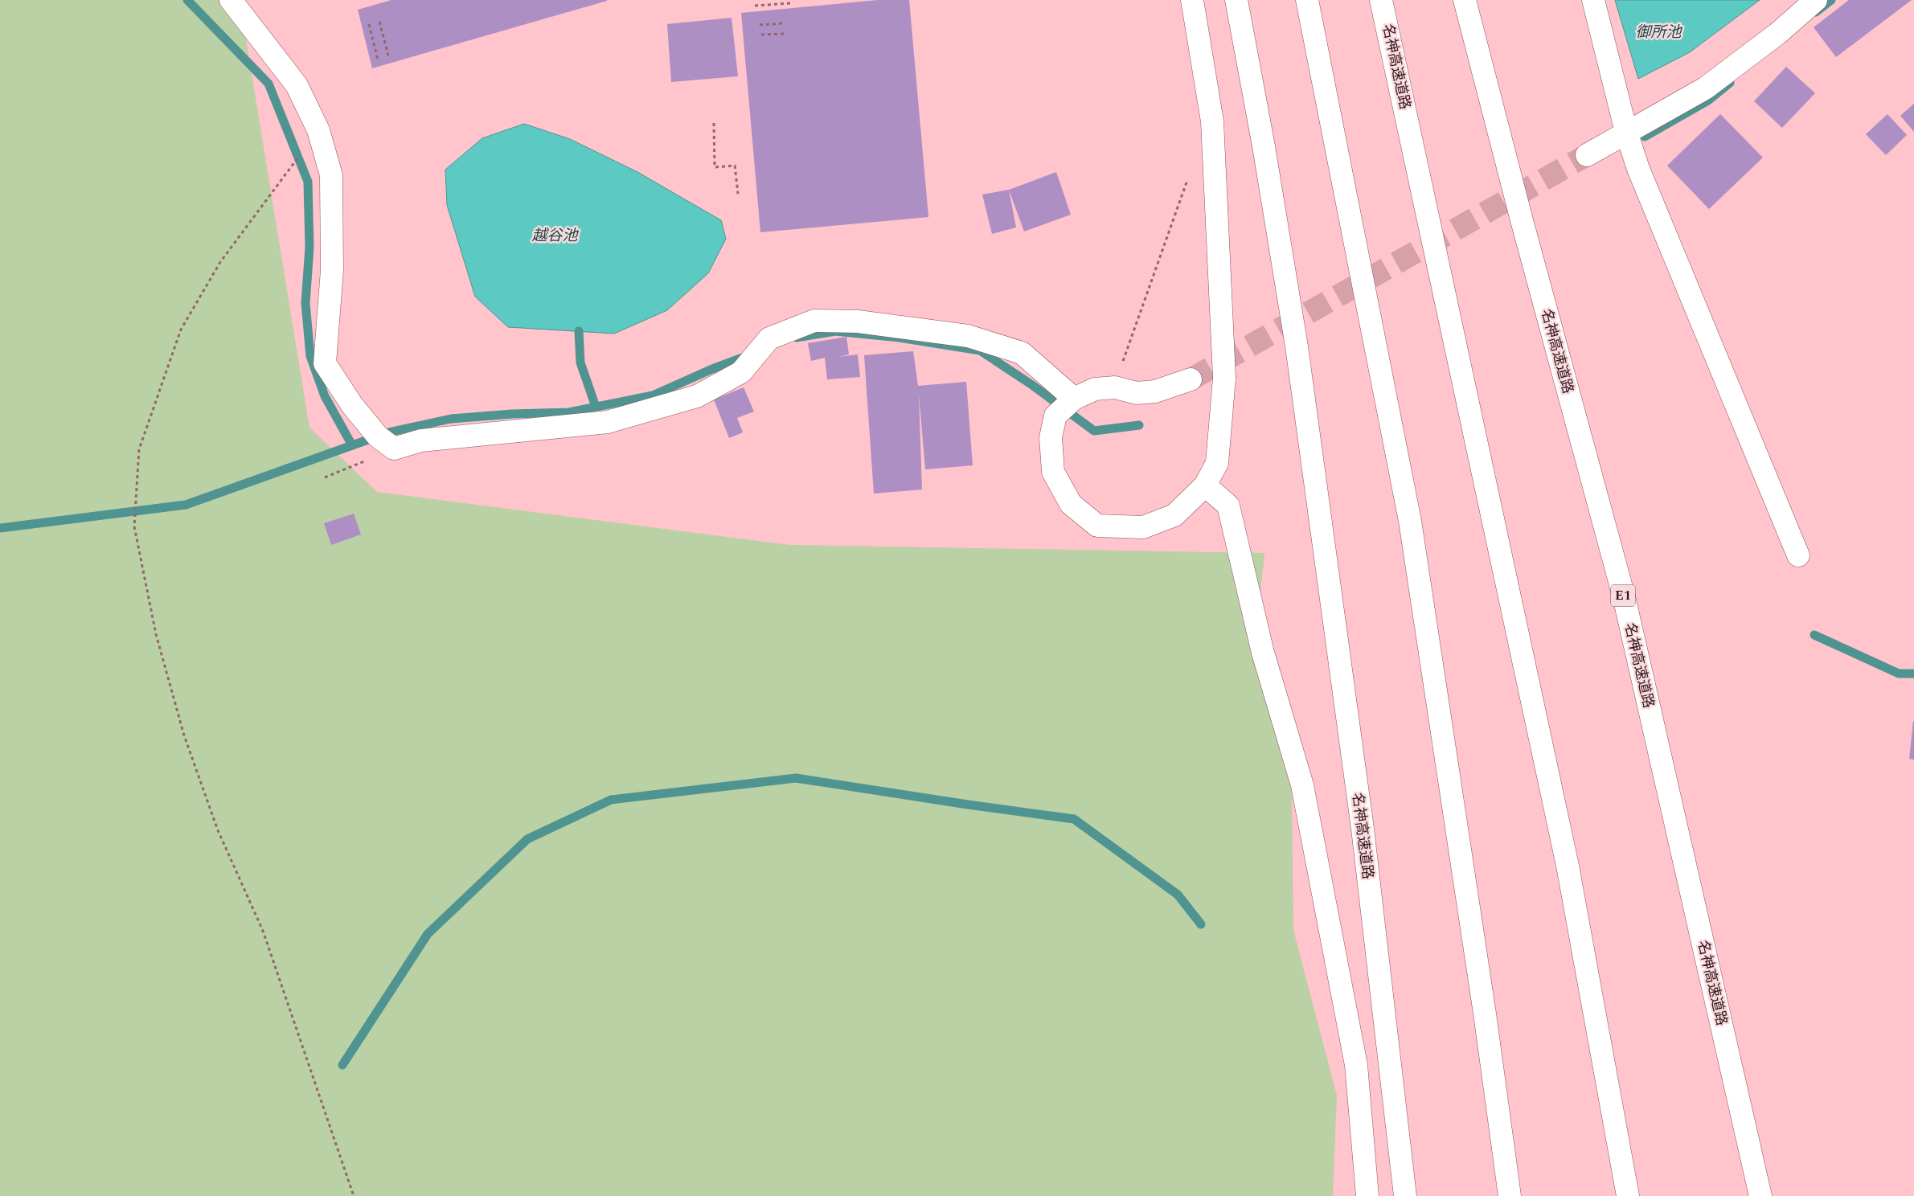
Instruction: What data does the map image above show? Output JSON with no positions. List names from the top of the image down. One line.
{"streets":{"main road":["名神高速道路","E1"]},"water":["御所池","越谷池"]}
